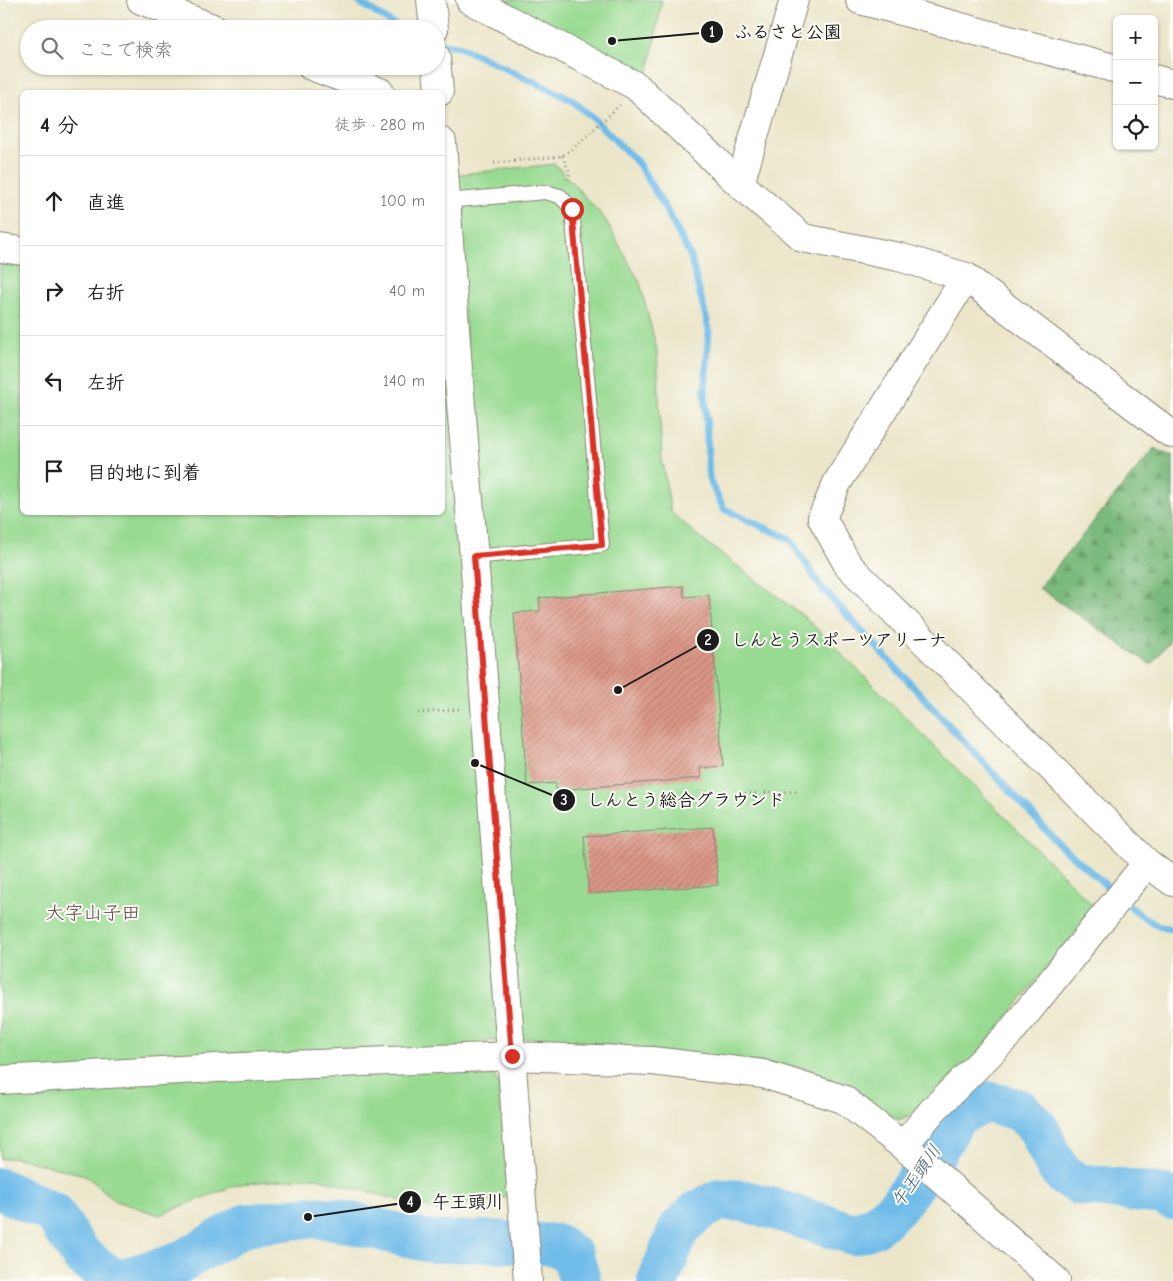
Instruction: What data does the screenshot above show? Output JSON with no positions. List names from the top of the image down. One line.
{"districts":["大字山子田"],"water":["午王頭川"],"places":["ふるさと公園","しんとうスポーツアリーナ","しんとう総合グラウンド","午王頭川"],"page":{"map_buttons":["+","−"],"search":"ここで検索","heading":["4 分","徒歩 · 280 m"],"list":[["直進","100 m"],["右折","40 m"],["左折","140 m"],"目的地に到着"]}}
